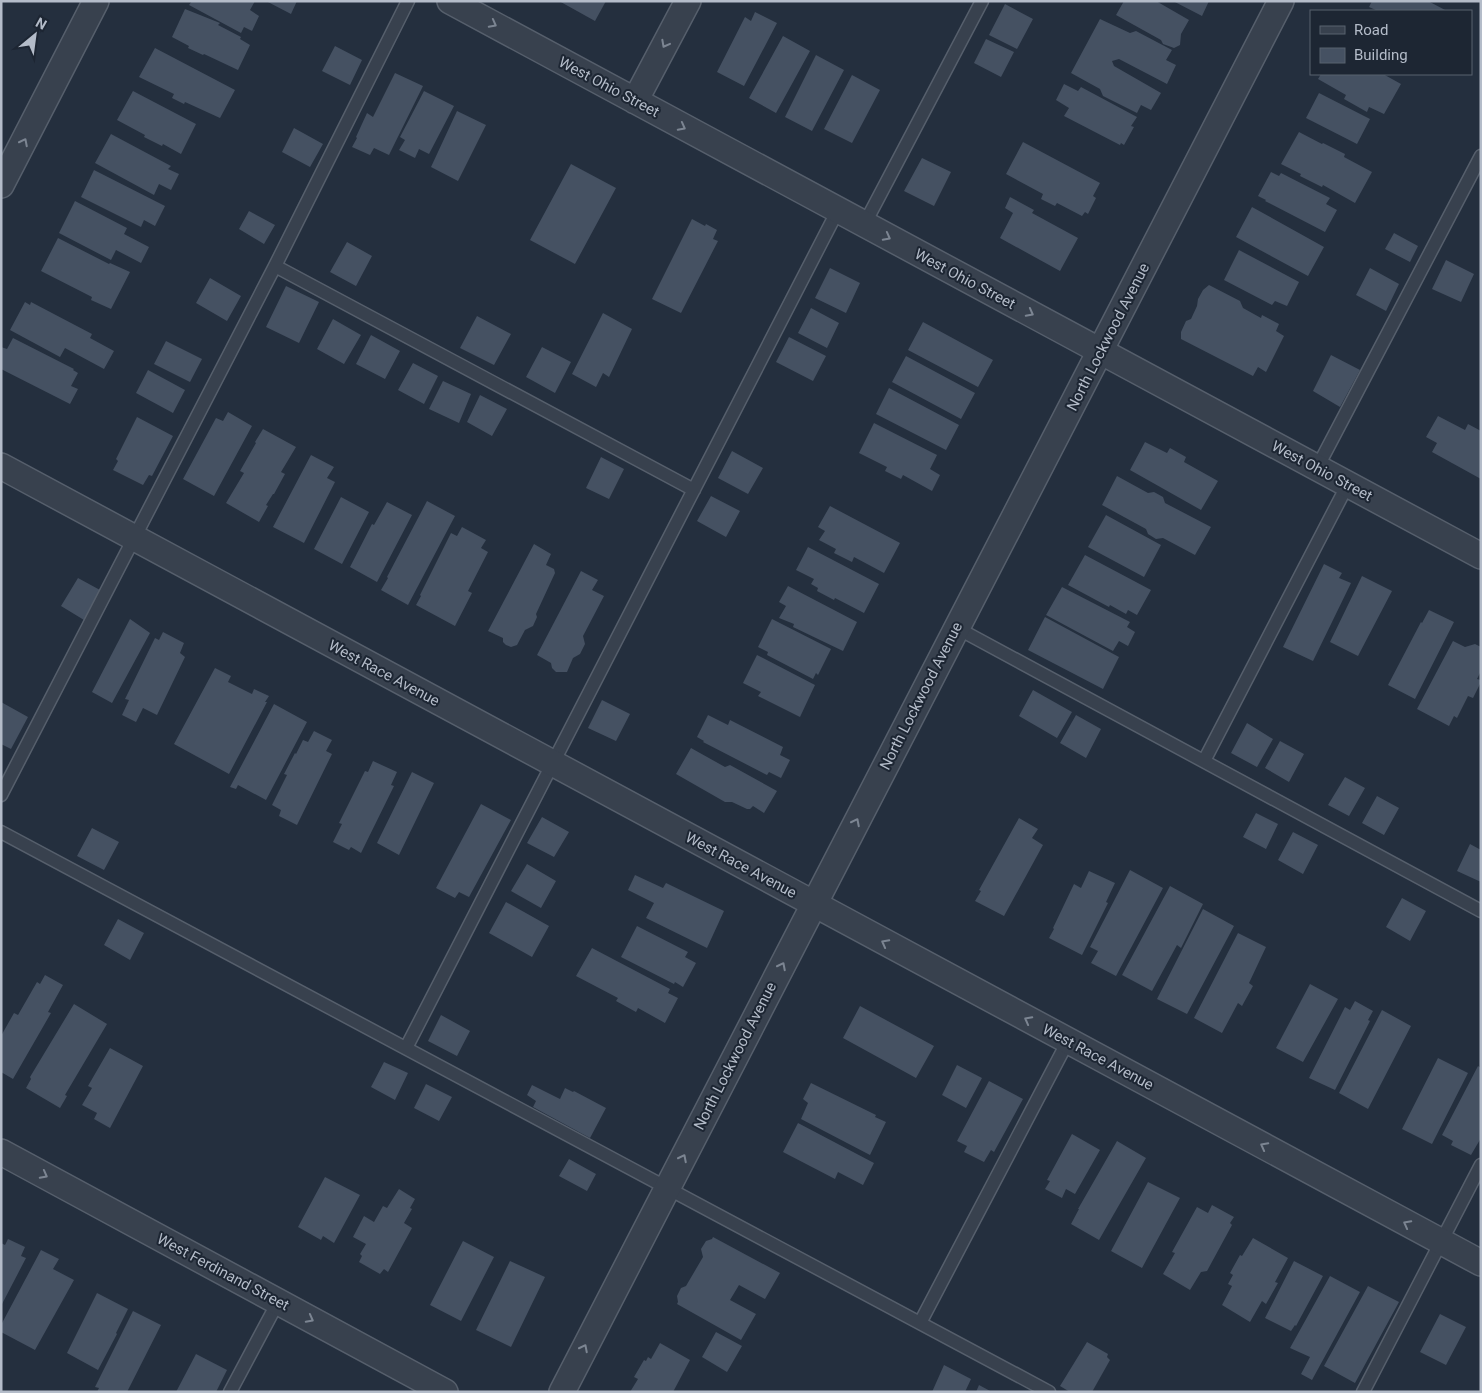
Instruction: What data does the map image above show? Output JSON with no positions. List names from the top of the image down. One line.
{"streets":{"street":["West Ohio Street","North Lockwood Avenue","West Race Avenue","West Ferdinand Street"]},"crossings":[["West Ohio Street","North Lockwood Avenue"],["North Lockwood Avenue","West Race Avenue"]],"one_way":["West Ohio Street","North Lockwood Avenue","West Race Avenue","West Ferdinand Street"],"legend":["Road","Building"],"north":"top right"}
